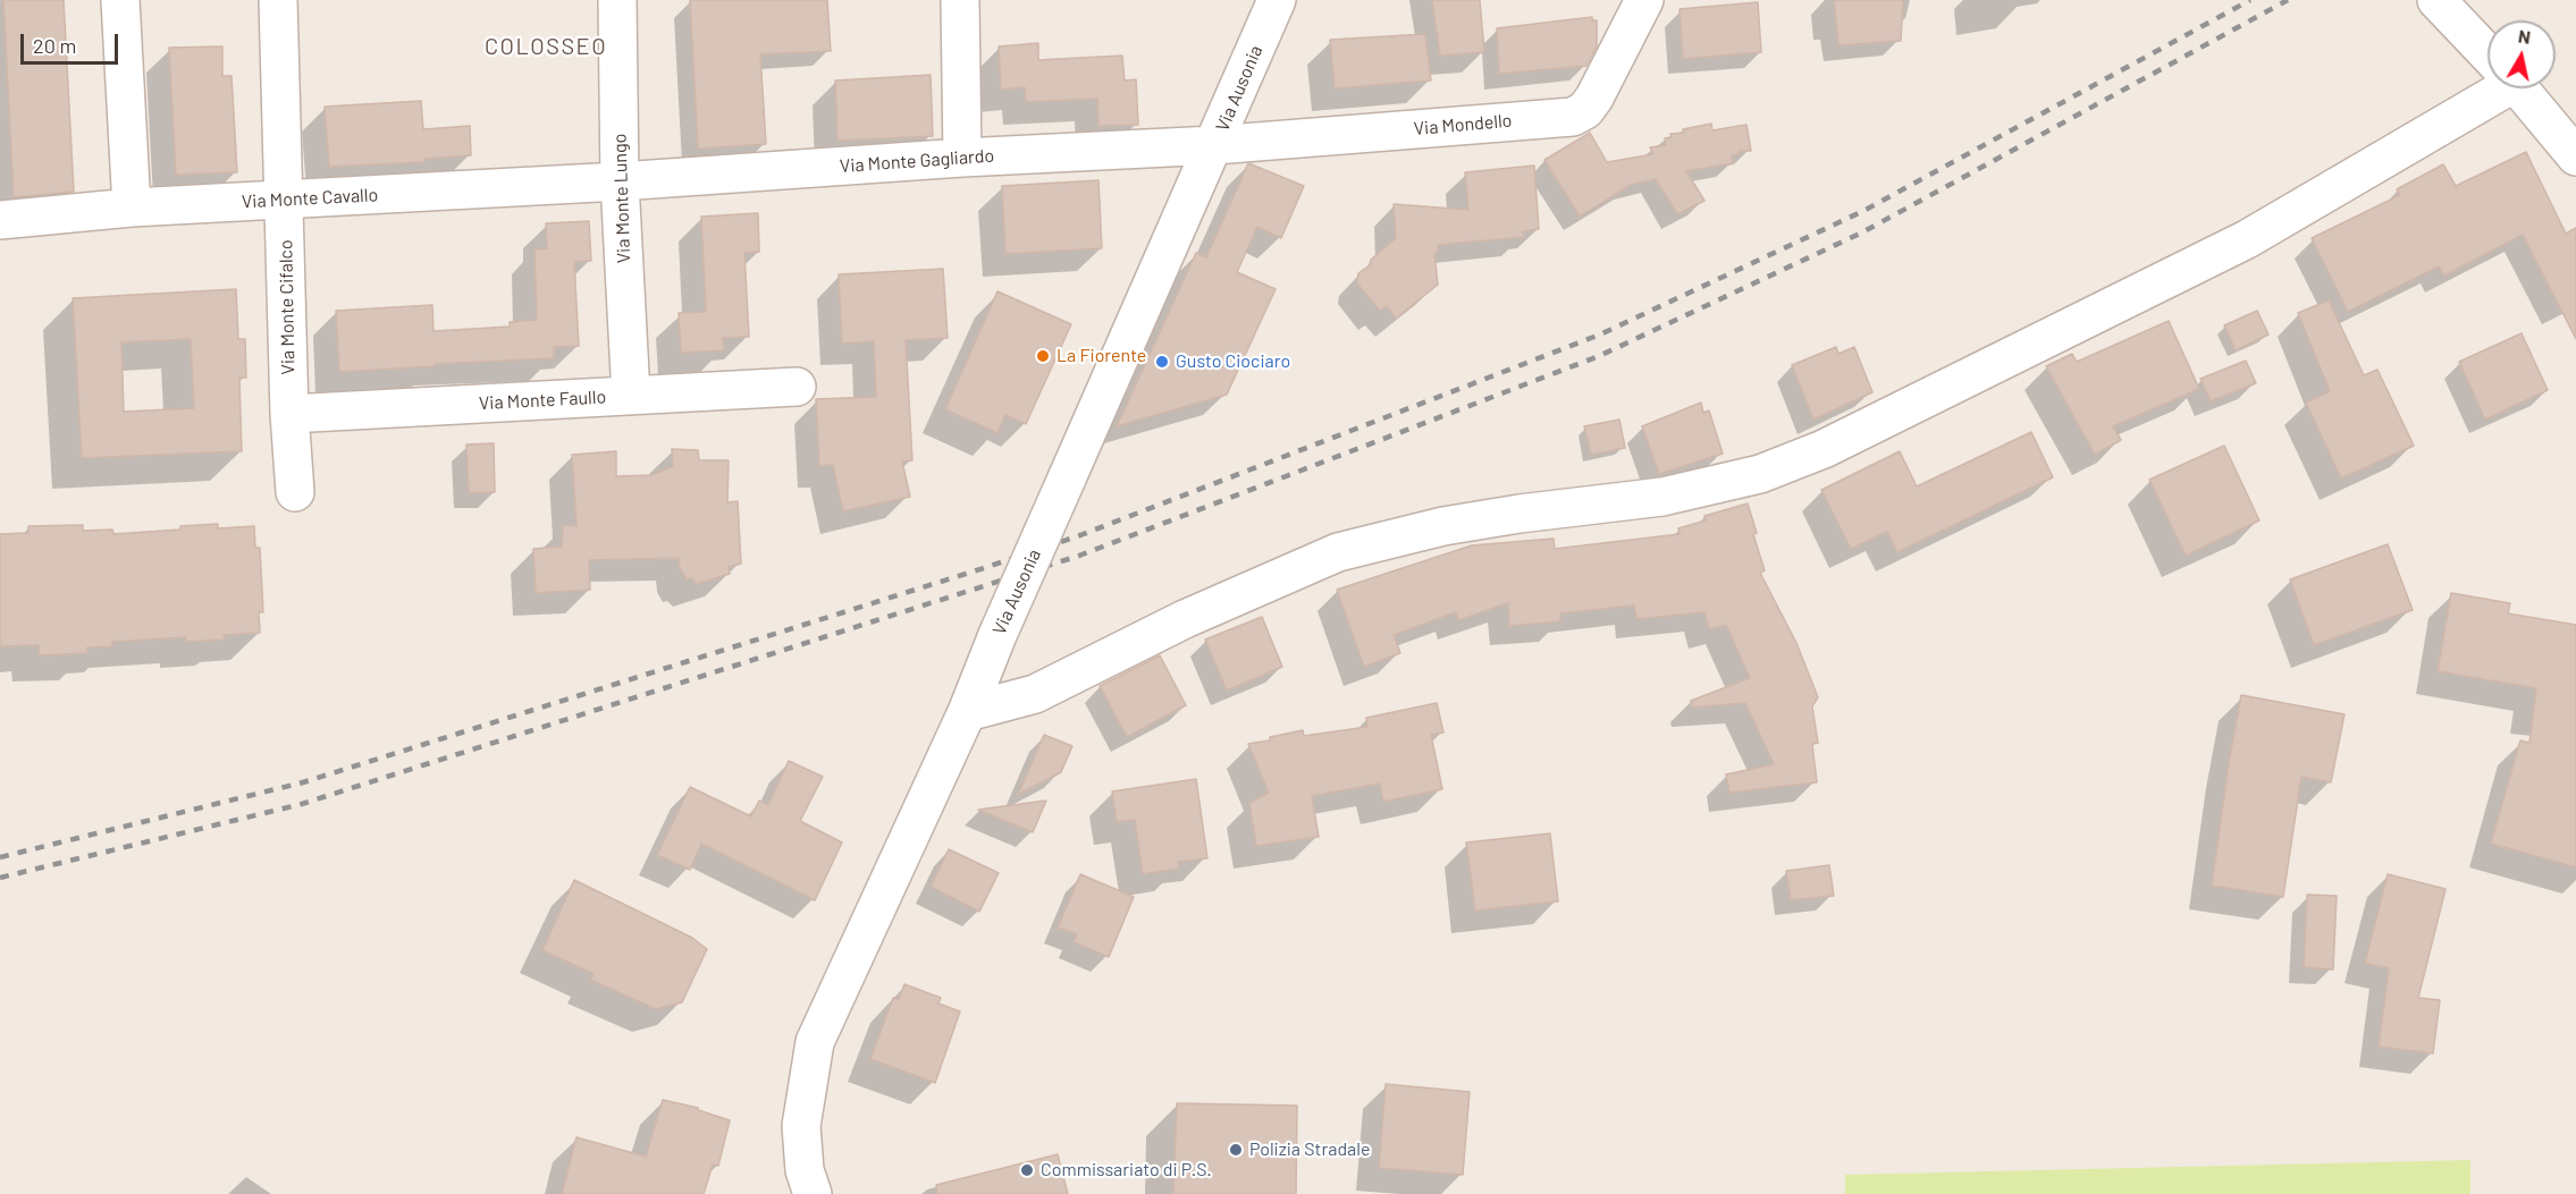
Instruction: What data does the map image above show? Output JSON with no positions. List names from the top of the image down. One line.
{"streets":{"street":["Via Ausonia","Via Mondello","Via Monte Gagliardo","Via Monte Cavallo","Via Monte Lungo","Via Monte Cifalco","Via Monte Faullo"]},"crossings":[["Via Ausonia","Via Mondello"],["Via Ausonia","Via Monte Gagliardo"],["Via Mondello","Via Monte Gagliardo"],["Via Monte Gagliardo","Via Monte Cavallo"],["Via Monte Gagliardo","Via Monte Lungo"],["Via Monte Cavallo","Via Monte Lungo"],["Via Monte Cavallo","Via Monte Cifalco"],["Via Monte Lungo","Via Monte Faullo"],["Via Monte Cifalco","Via Monte Faullo"]],"districts":["COLOSSEO"],"places":["La Fiorente","Gusto Ciociaro","Polizia Stradale","Commissariato di P.S."],"scale_bar":"20 m","north":"top"}
